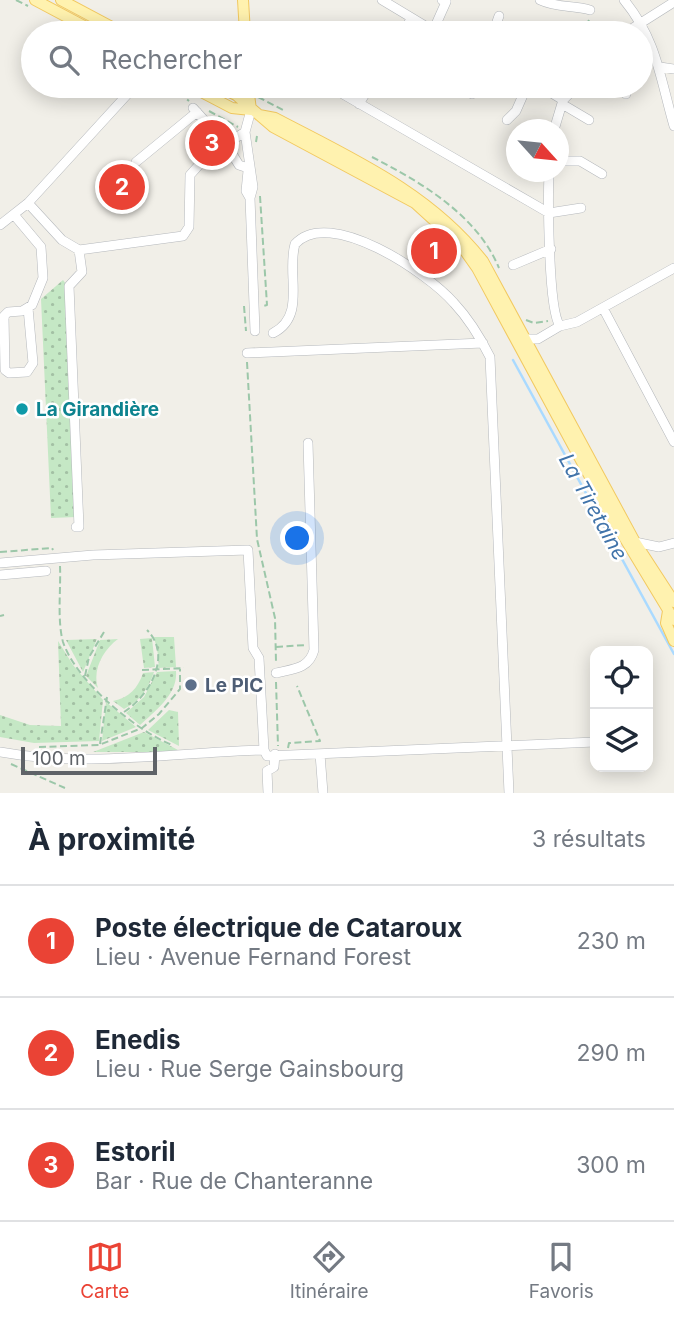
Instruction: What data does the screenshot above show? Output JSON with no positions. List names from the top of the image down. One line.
{"water":["La Tiretaine"],"places":["La Girandière","Le PIC"],"scale_bar":"100 m","north":"bottom right","page":{"search":"Rechercher","pins":["3","2","1"],"scale":"100 m","heading":["À proximité","3 résultats"],"list":[{"mark":"1","name":"Poste électrique de Cataroux","note":"Lieu · Avenue Fernand Forest","value":"230 m"},{"mark":"2","name":"Enedis","note":"Lieu · Rue Serge Gainsbourg","value":"290 m"},{"mark":"3","name":"Estoril","note":"Bar · Rue de Chanteranne","value":"300 m"}],"nav":["Carte","Itinéraire","Favoris"]}}
